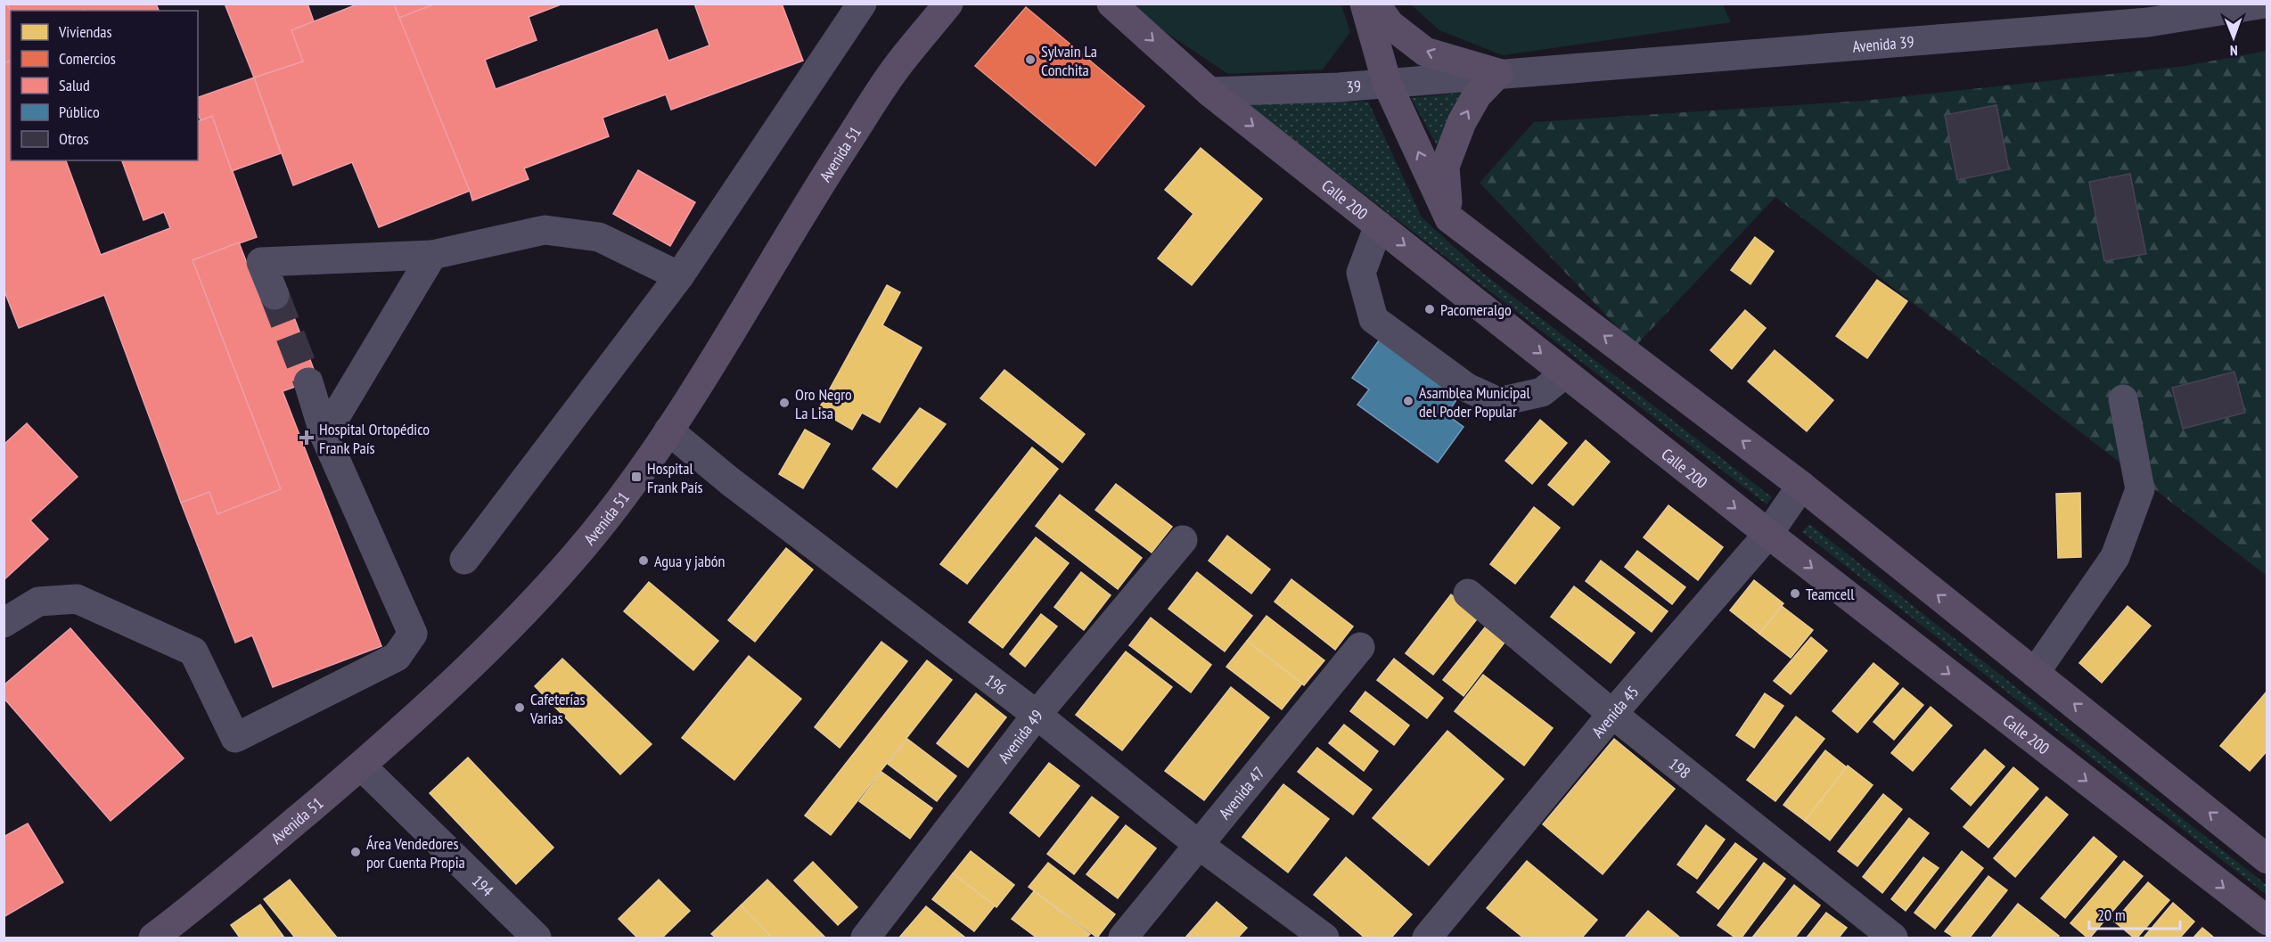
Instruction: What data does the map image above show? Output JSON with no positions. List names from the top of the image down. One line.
{"streets":{"main road":["Avenida 51","Calle 200"],"street":["Avenida 39","39","196","Avenida 45","Avenida 49","198","Avenida 47","194"]},"crossings":[["Avenida 39","39"],["39","Calle 200"],["Avenida 51","196"],["Avenida 51","194"],["Calle 200","Avenida 45"],["196","Avenida 49"],["196","Avenida 47"],["Avenida 45","198"]],"places":{"other":["Sylvain La Conchita","Pacomeralgo","Asamblea Municipal del Poder Popular","Oro Negro La Lisa","Agua y jabón","Teamcell","Cafeterías Varias","Área Vendedores por Cuenta Propia"],"health":["Hospital Ortopédico Frank País"],"transit":["Hospital Frank País"]},"legend":["Viviendas","Comercios","Salud","Público","Otros"],"scale_bar":"20 m","north":"bottom"}
